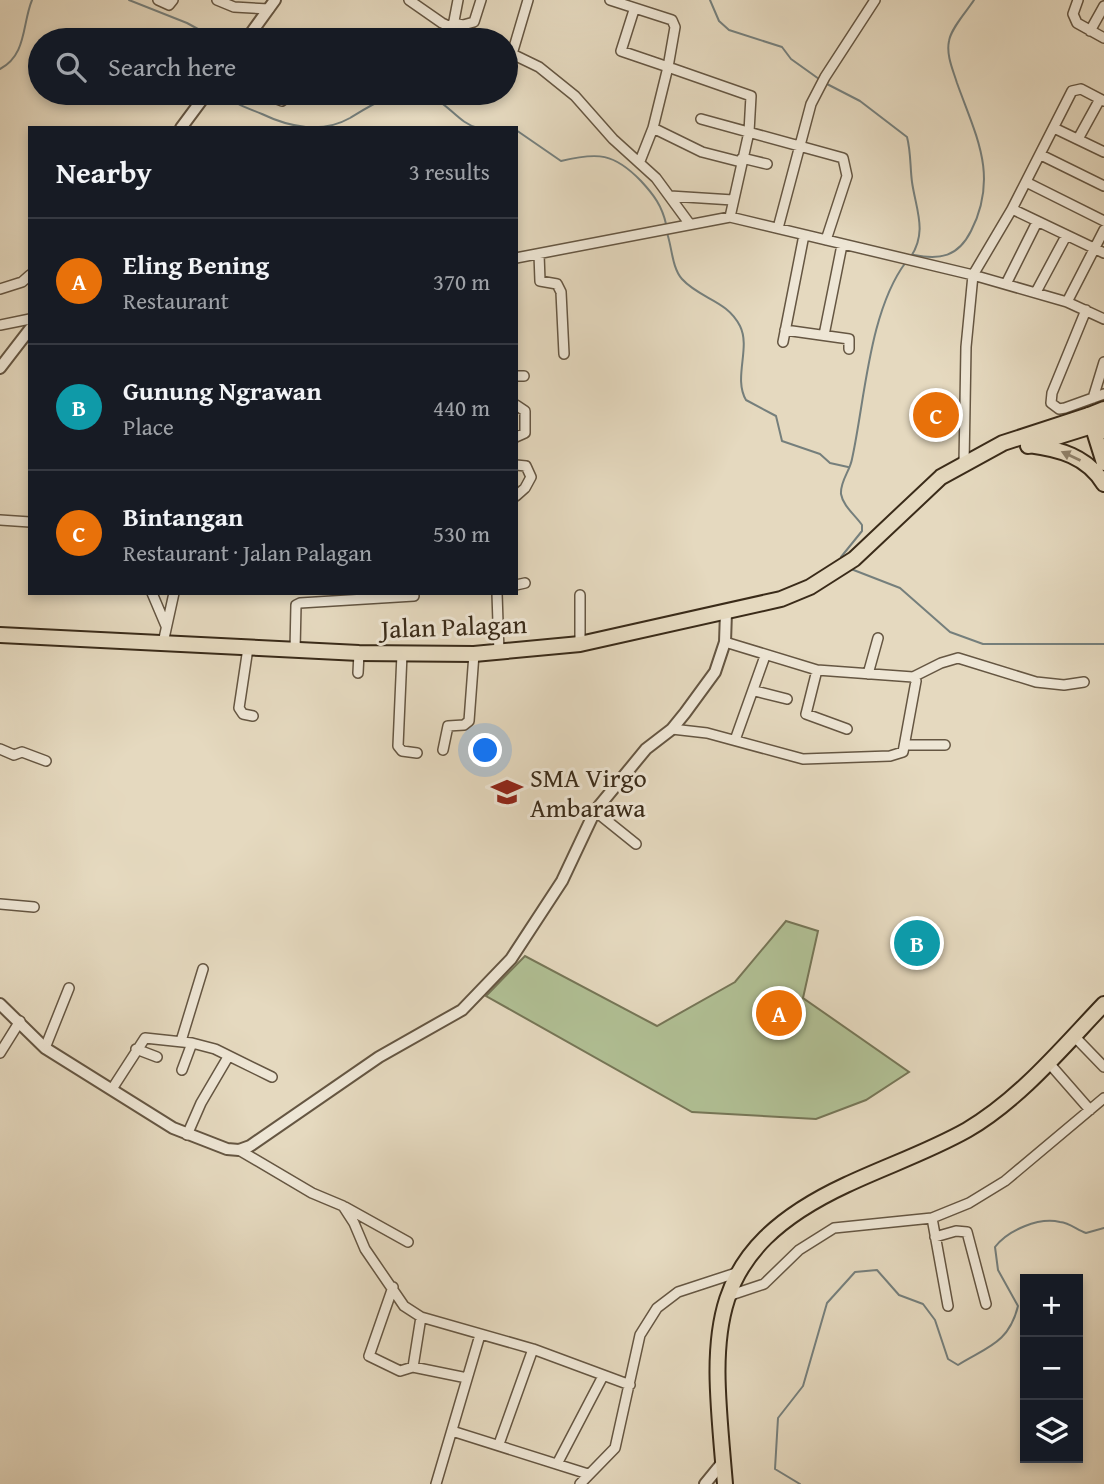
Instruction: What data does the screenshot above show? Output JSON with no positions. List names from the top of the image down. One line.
{"streets":{"main road":["Jalan Palagan"]},"places":{"school or university":["SMA Virgo Ambarawa"]},"page":{"search":"Search here","heading":["Nearby","3 results"],"list":[{"mark":"A","name":"Eling Bening","note":"Restaurant","value":"370 m"},{"mark":"B","name":"Gunung Ngrawan","note":"Place","value":"440 m"},{"mark":"C","name":"Bintangan","note":"Restaurant · Jalan Palagan","value":"530 m"}],"pins":["C","B","A"],"map_buttons":["+","−"]}}
